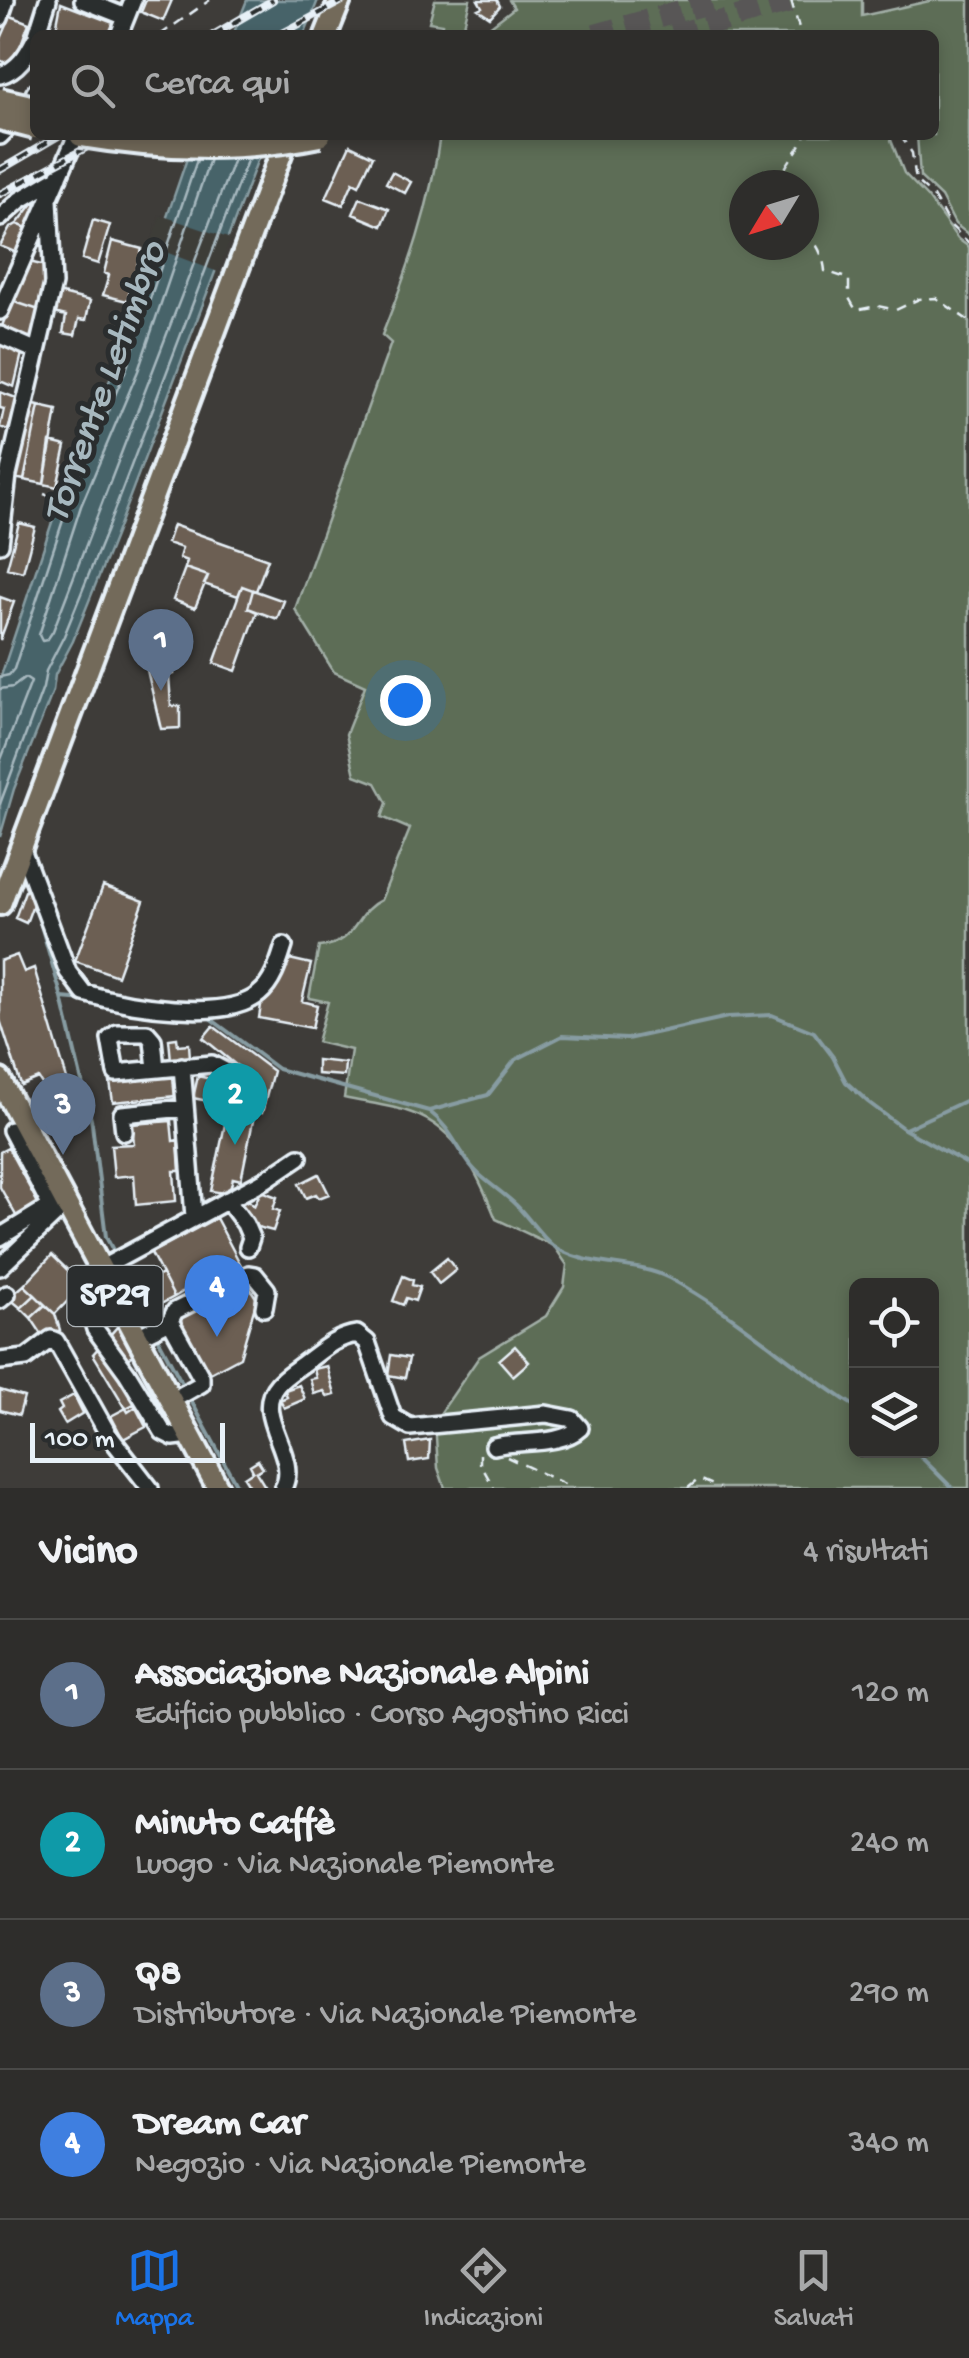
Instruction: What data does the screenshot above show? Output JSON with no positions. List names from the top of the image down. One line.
{"streets":{"main road":["SP29"]},"water":["Torrente Letimbro"],"scale_bar":"100 m","north":"bottom left","page":{"search":"Cerca qui","pins":["1","2","3","4"],"scale":"100 m","heading":["Vicino","4 risultati"],"list":[{"mark":"1","name":"Associazione Nazionale Alpini","note":"Edificio pubblico · Corso Agostino Ricci","value":"120 m"},{"mark":"2","name":"Minuto Caffè","note":"Luogo · Via Nazionale Piemonte","value":"240 m"},{"mark":"3","name":"Q8","note":"Distributore · Via Nazionale Piemonte","value":"290 m"},{"mark":"4","name":"Dream Car","note":"Negozio · Via Nazionale Piemonte","value":"340 m"}],"nav":["Mappa","Indicazioni","Salvati"]}}
